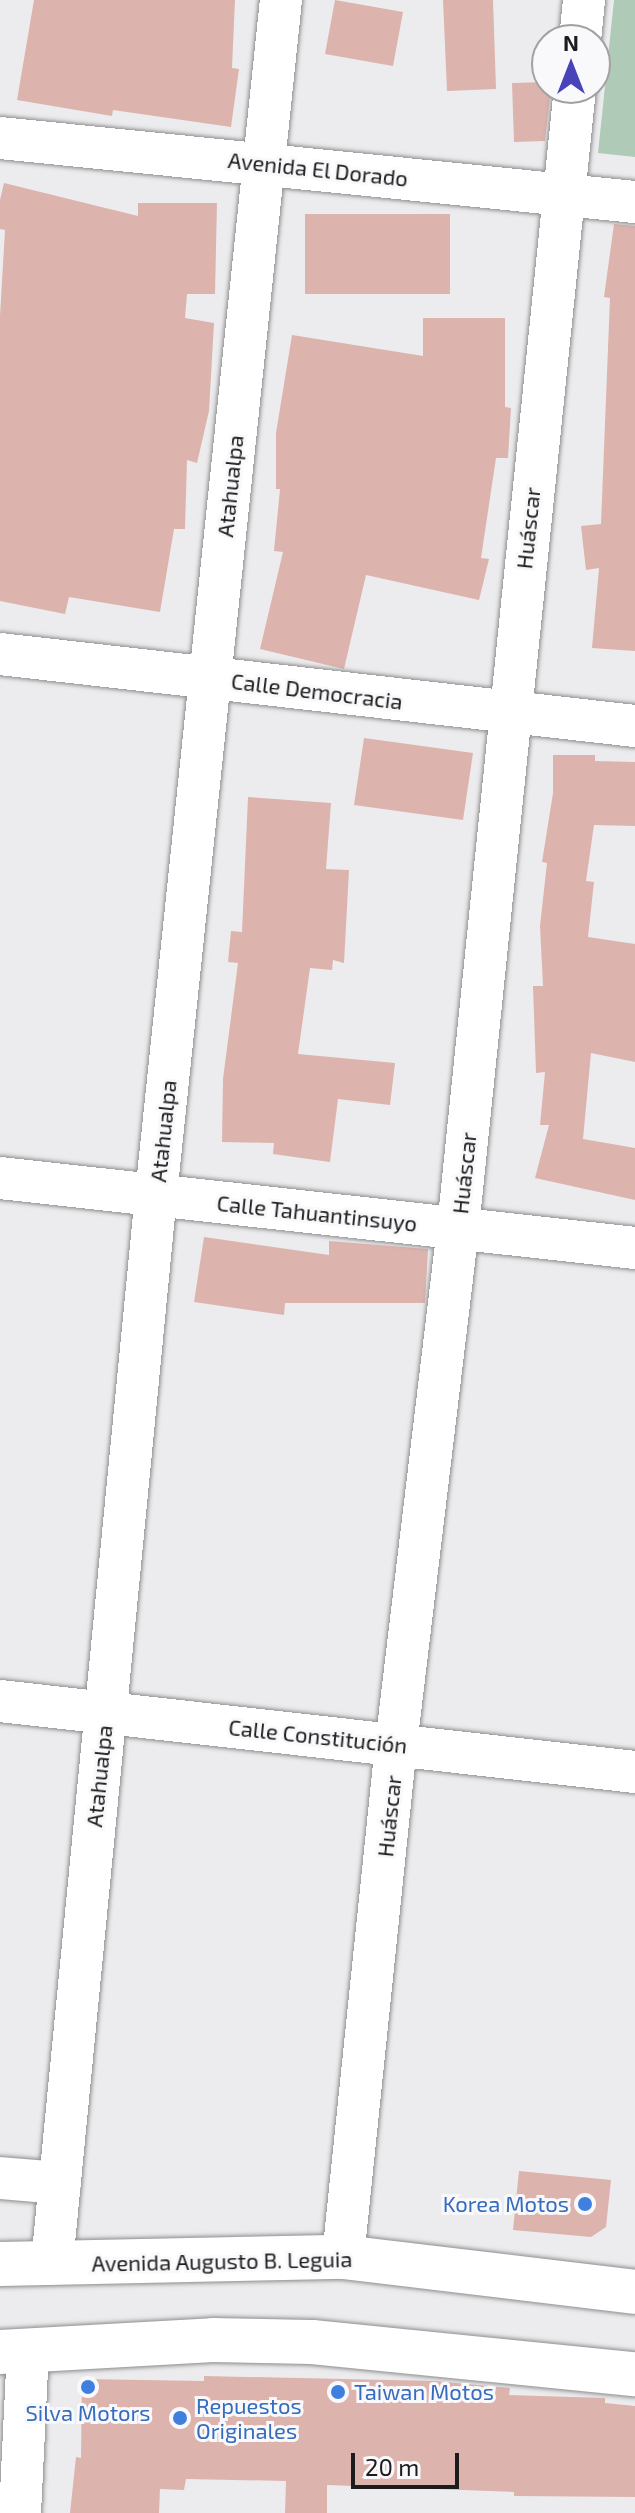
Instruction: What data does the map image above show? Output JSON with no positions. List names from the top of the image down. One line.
{"streets":{"main road":["Avenida Augusto B. Leguia"],"street":["Avenida El Dorado","Atahualpa","Huáscar","Calle Democracia","Calle Tahuantinsuyo","Calle Constitución"]},"crossings":[["Avenida El Dorado","Atahualpa"],["Avenida El Dorado","Huáscar"],["Atahualpa","Calle Democracia"],["Atahualpa","Calle Tahuantinsuyo"],["Atahualpa","Calle Constitución"],["Atahualpa","Avenida Augusto B. Leguia"],["Huáscar","Calle Democracia"],["Huáscar","Calle Tahuantinsuyo"],["Huáscar","Calle Constitución"],["Huáscar","Avenida Augusto B. Leguia"]],"places":["Korea Motos","Silva Motors","Taiwan Motos","Repuestos Originales"],"scale_bar":"20 m","north":"top"}
